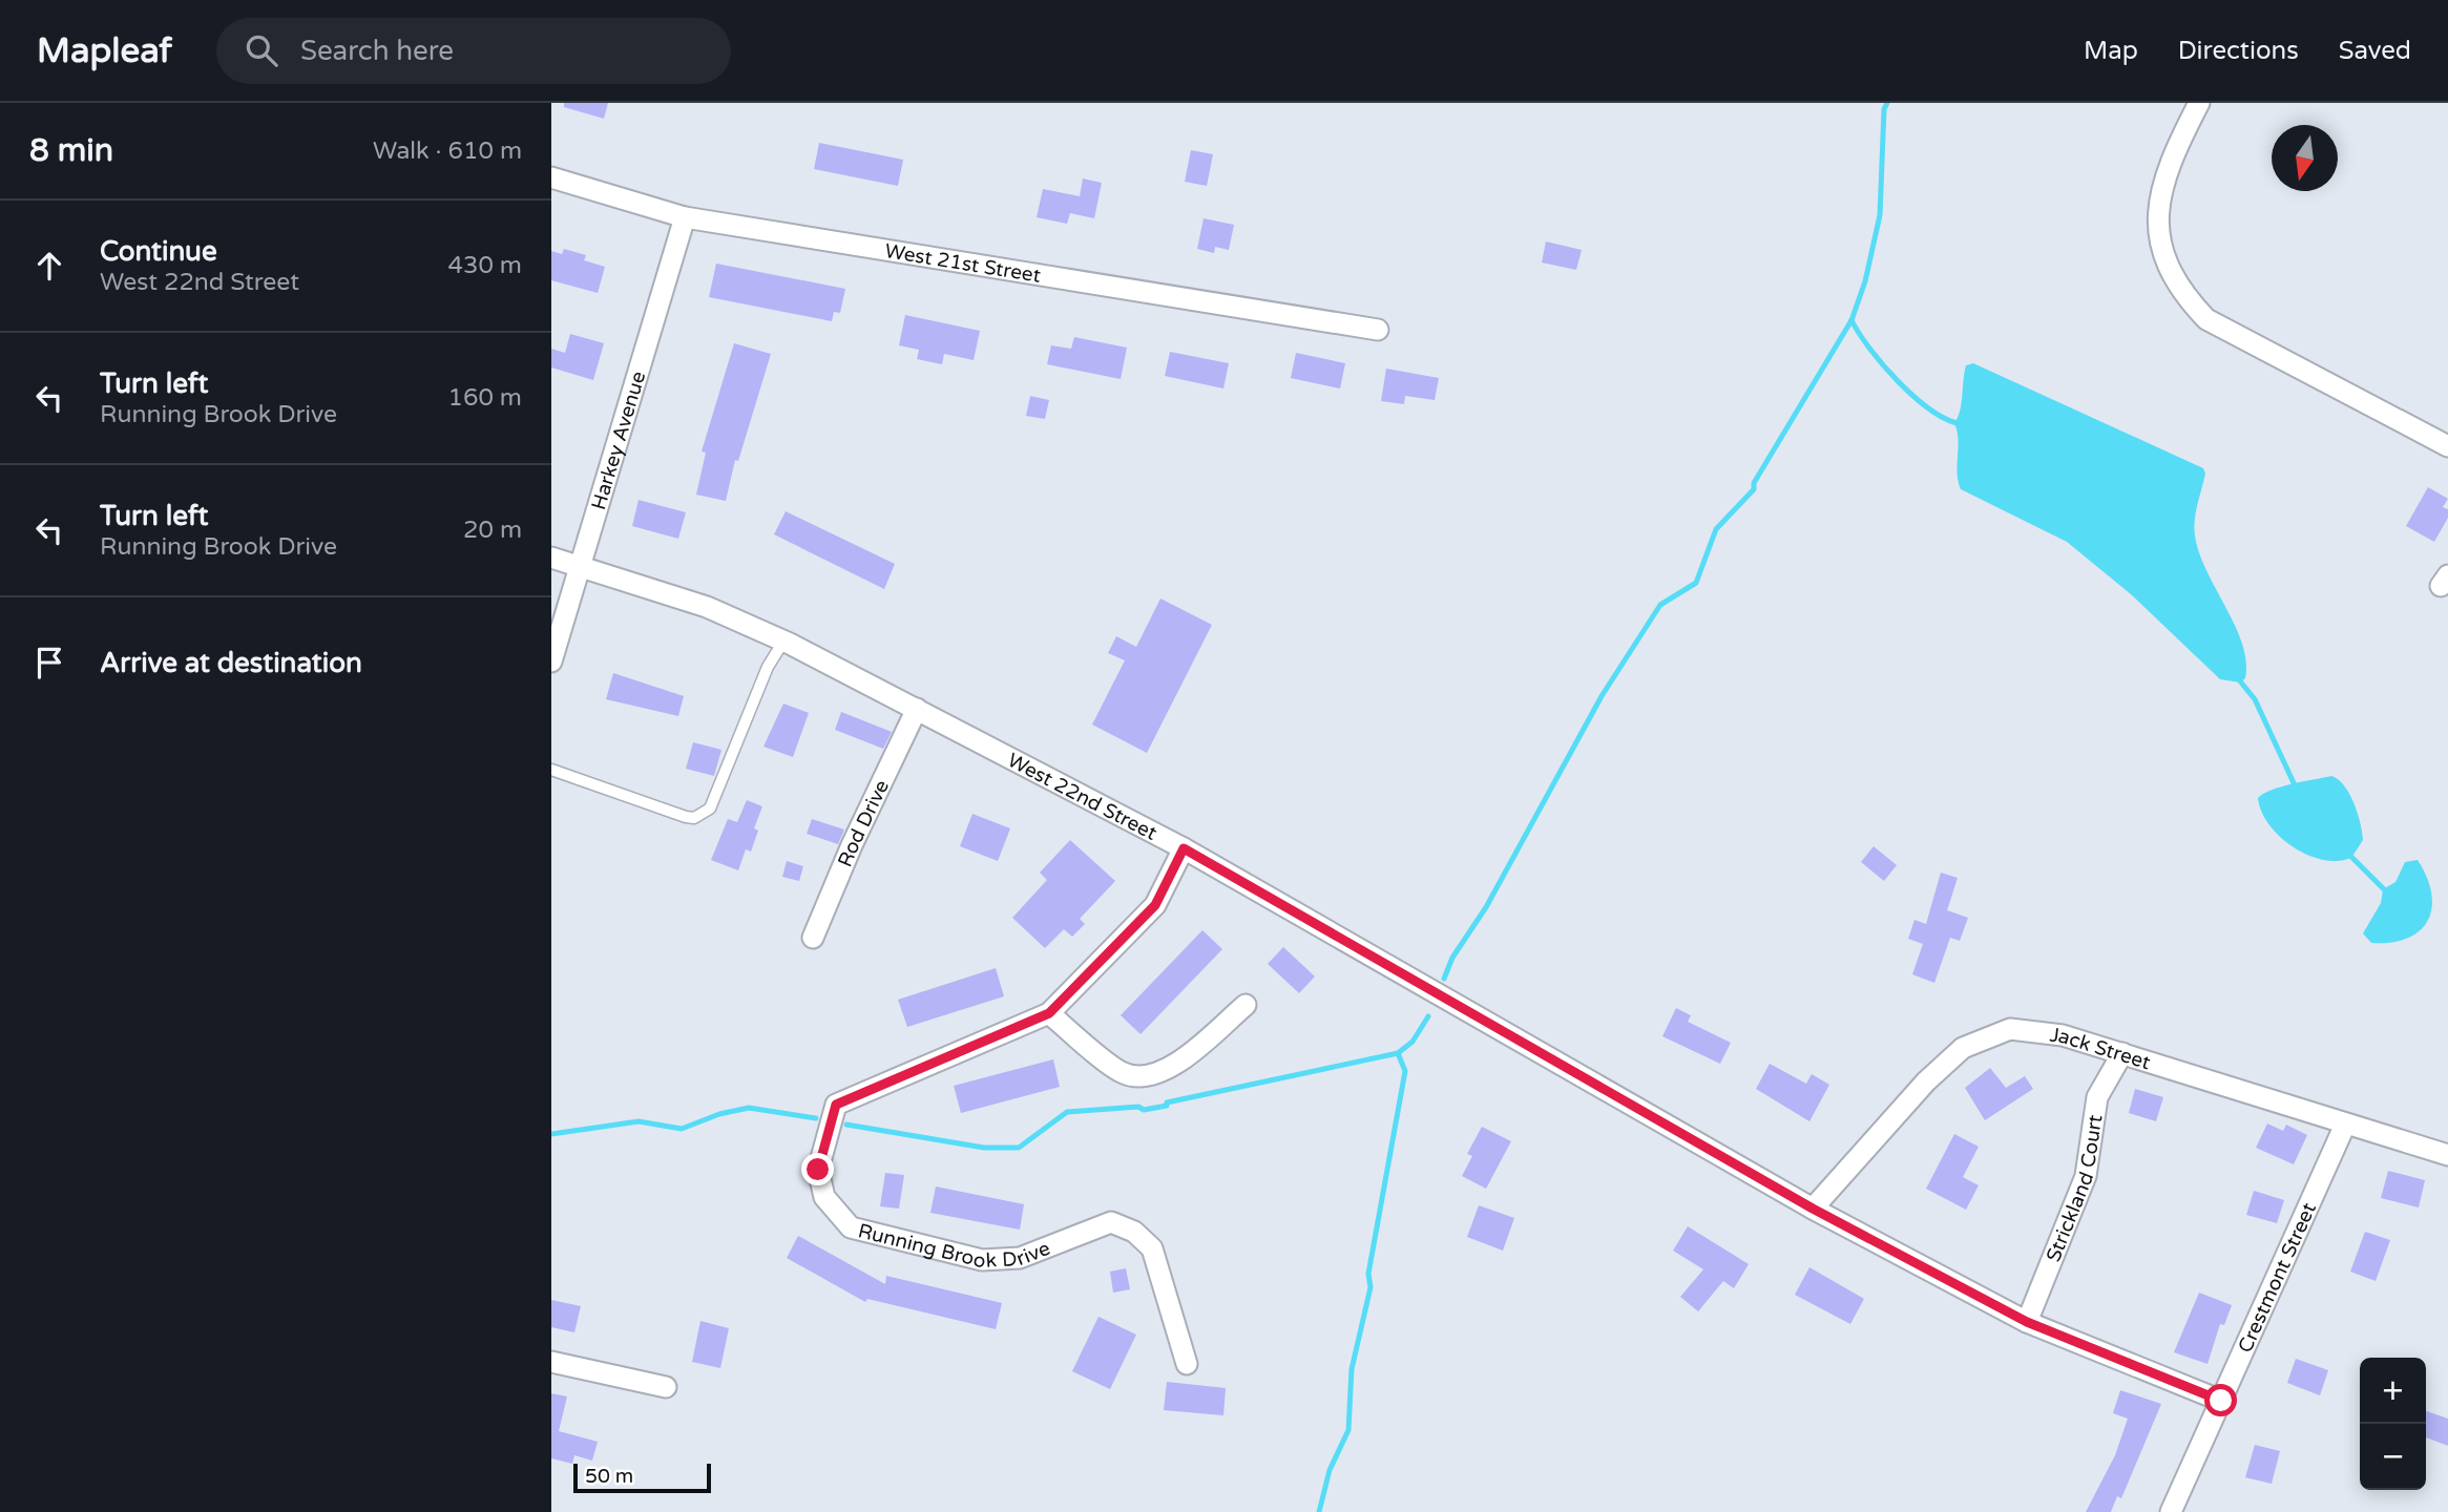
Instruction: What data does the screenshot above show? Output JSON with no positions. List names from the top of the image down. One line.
{"streets":{"street":["West 21st Street","Harkey Avenue","West 22nd Street","Rod Drive","Jack Street","Strickland Court","Running Brook Drive","Crestmont Street"]},"crossings":[["West 21st Street","Harkey Avenue"],["Harkey Avenue","West 22nd Street"],["West 22nd Street","Rod Drive"],["West 22nd Street","Jack Street"],["West 22nd Street","Strickland Court"],["West 22nd Street","Running Brook Drive"],["West 22nd Street","Crestmont Street"],["Jack Street","Strickland Court"],["Jack Street","Crestmont Street"]],"scale_bar":"50 m","north":"bottom","page":{"header":"Mapleaf","search":"Search here","nav":["Map","Directions","Saved"],"heading":["8 min","Walk · 610 m"],"list":[["Continue","West 22nd Street","430 m"],["Turn left","Running Brook Drive","160 m"],["Turn left","Running Brook Drive","20 m"],"Arrive at destination"],"map_buttons":["+","−"],"scale":"50 m"}}
